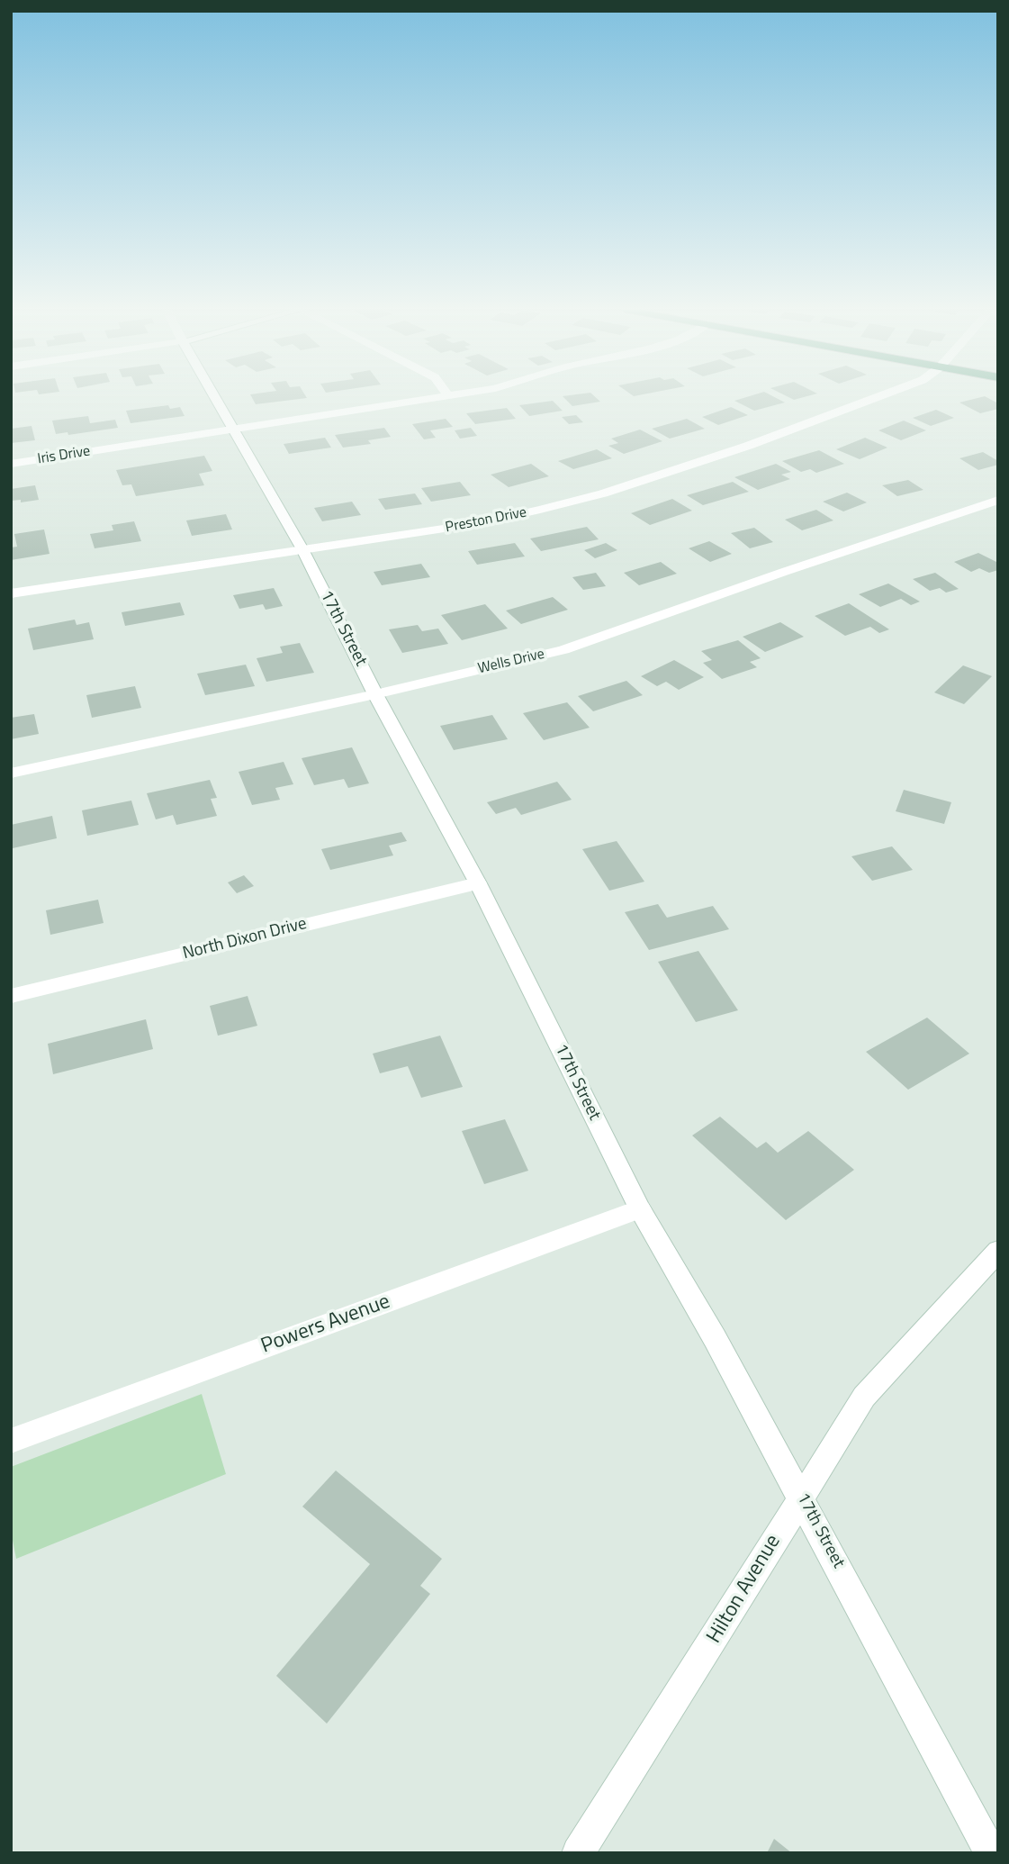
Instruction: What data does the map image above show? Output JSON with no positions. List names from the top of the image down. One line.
{"streets":{"street":["Iris Drive","Preston Drive","17th Street","Wells Drive","North Dixon Drive","Powers Avenue","Hilton Avenue"]},"crossings":[["Iris Drive","17th Street"],["Preston Drive","17th Street"],["17th Street","Wells Drive"],["17th Street","North Dixon Drive"],["17th Street","Powers Avenue"],["17th Street","Hilton Avenue"]]}
